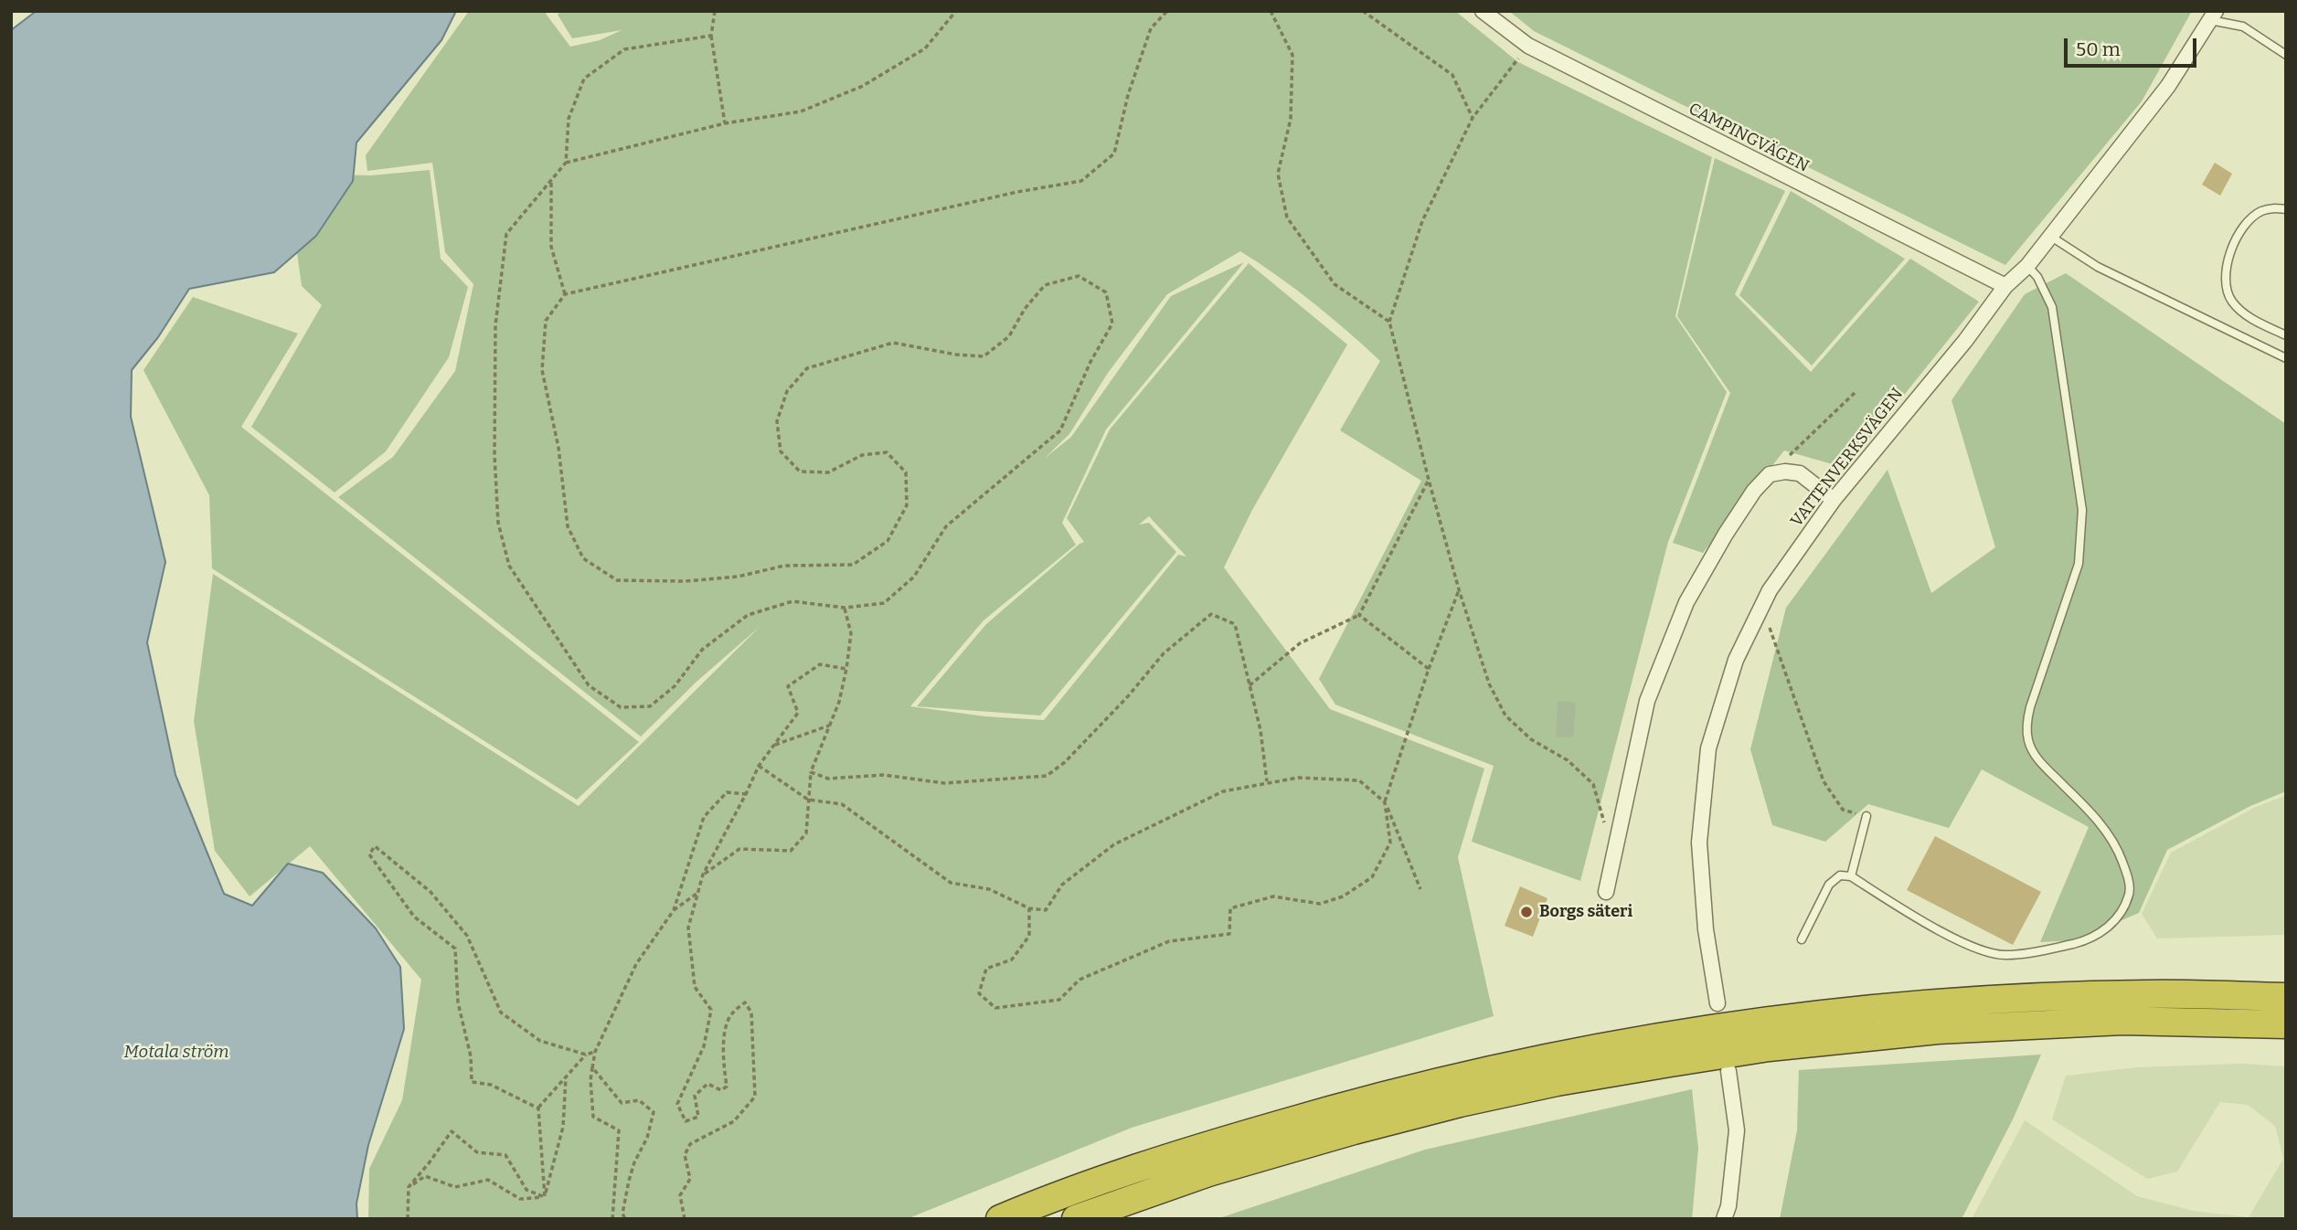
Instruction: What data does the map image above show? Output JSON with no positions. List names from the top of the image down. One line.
{"streets":{"street":["CAMPINGVÄGEN","VATTENVERKSVÄGEN"]},"crossings":[["CAMPINGVÄGEN","VATTENVERKSVÄGEN"]],"water":["Motala ström"],"places":["Borgs säteri"],"scale_bar":"50 m"}
